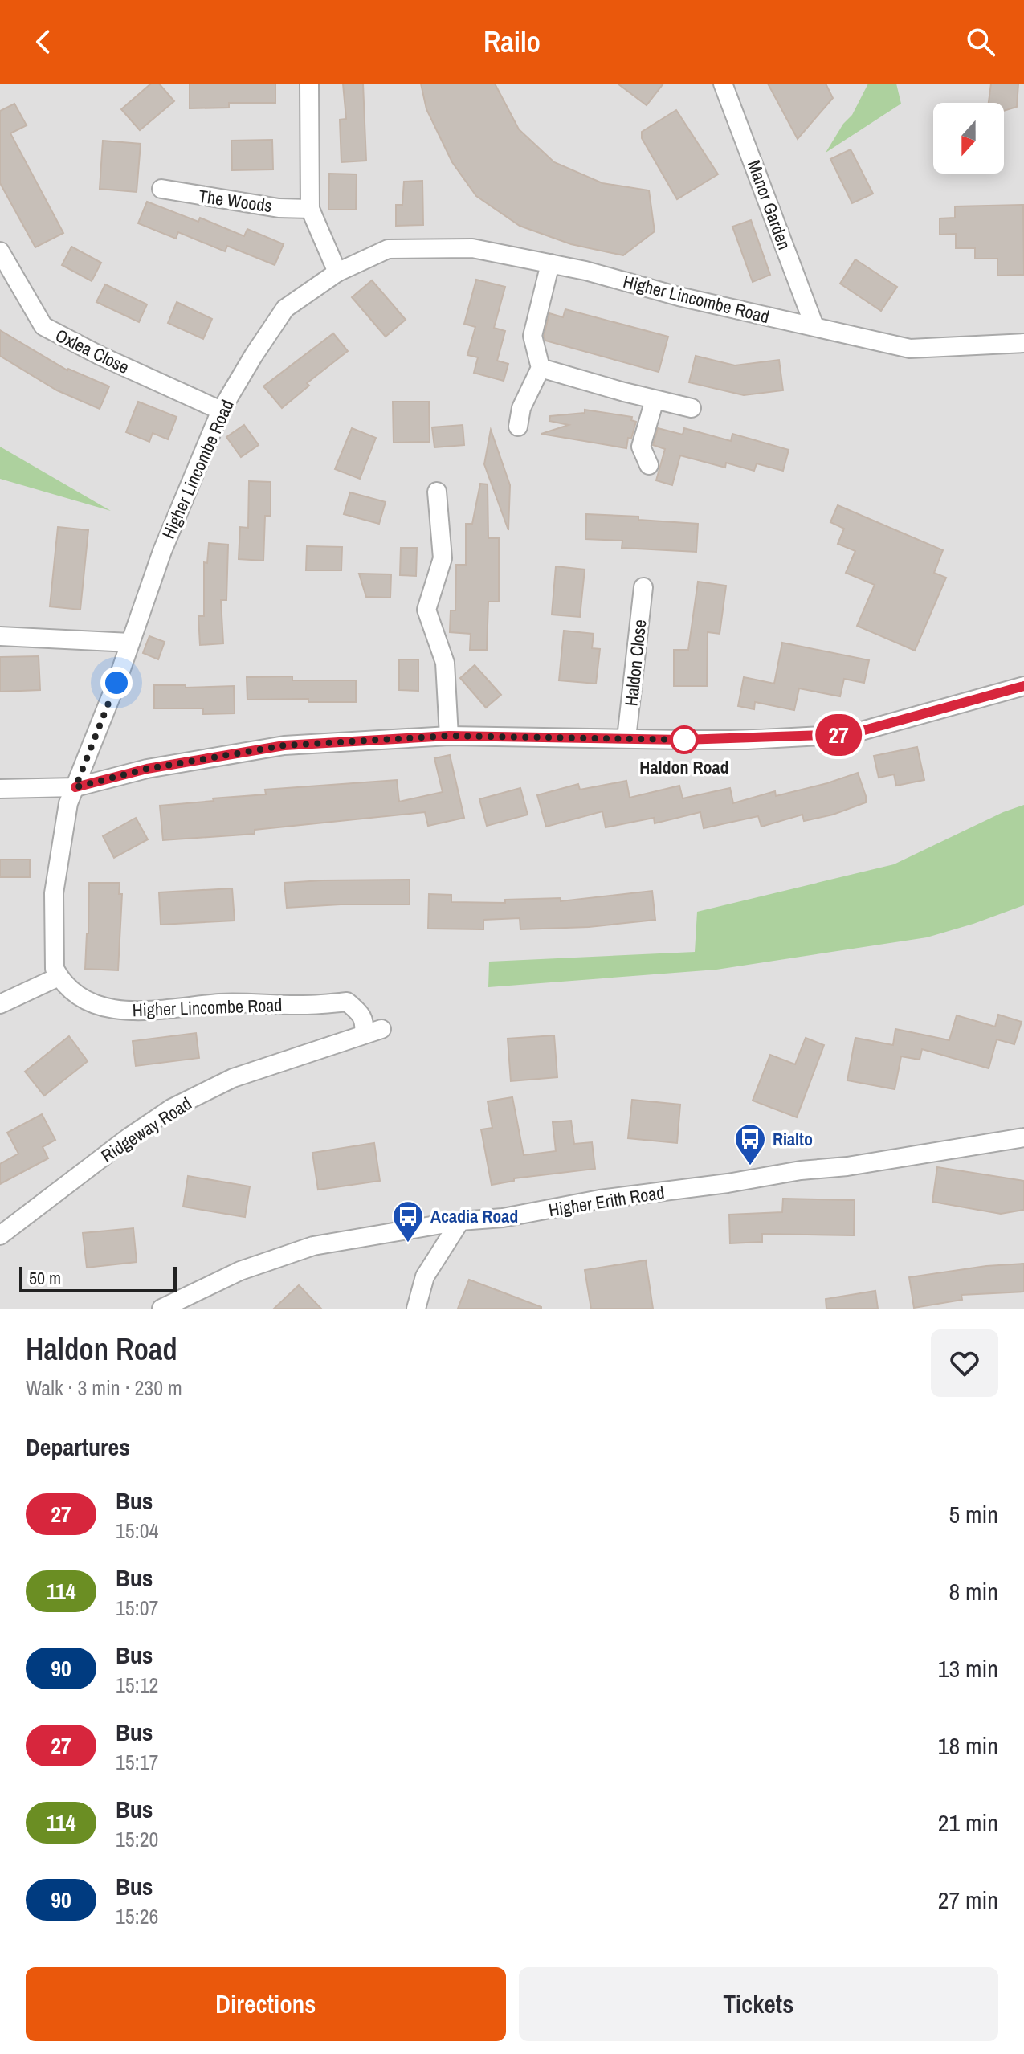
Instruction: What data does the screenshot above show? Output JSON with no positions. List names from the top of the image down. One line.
{"streets":{"street":["The Woods","Manor Garden","Higher Lincombe Road","Oxlea Close","Haldon Close","Ridgeway Road","Higher Erith Road"]},"crossings":[["Manor Garden","Higher Lincombe Road"],["Higher Lincombe Road","Oxlea Close"],["Higher Lincombe Road","Ridgeway Road"]],"places":{"other":["Haldon Road"],"bus stop":["Rialto","Acadia Road"]},"lines":["bus line 27"],"scale_bar":"50 m","north":"bottom","page":{"header":"Railo","on_map":"27","scale":"50 m","heading":[["Haldon Road","Walk · 3 min · 230 m"],"Departures"],"list":[{"mark":"27","name":"Bus","note":"15:04","value":"5 min"},{"mark":"114","name":"Bus","note":"15:07","value":"8 min"},{"mark":"90","name":"Bus","note":"15:12","value":"13 min"},{"mark":"27","name":"Bus","note":"15:17","value":"18 min"},{"mark":"114","name":"Bus","note":"15:20","value":"21 min"},{"mark":"90","name":"Bus","note":"15:26","value":"27 min"}],"buttons":["Directions","Tickets"]}}
